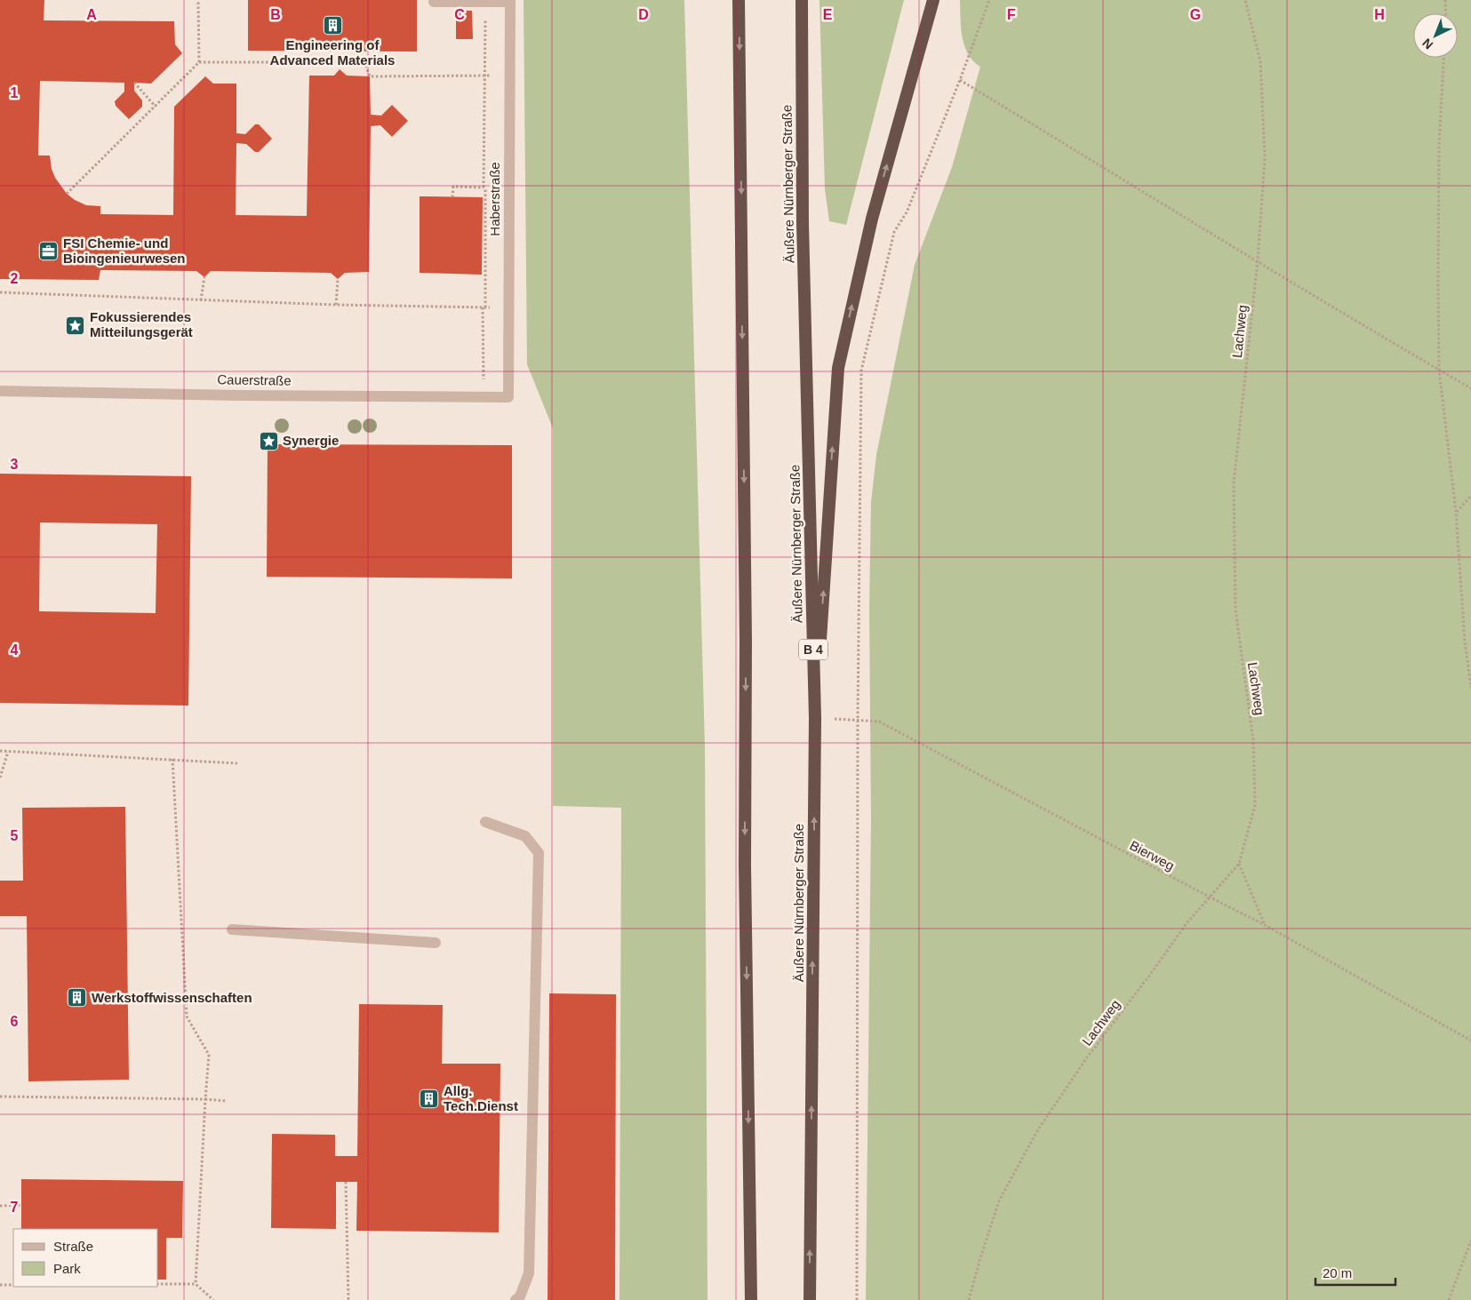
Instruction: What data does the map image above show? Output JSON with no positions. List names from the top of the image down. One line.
{"streets":{"highway":["Äußere Nürnberger Straße","B 4"],"street":["Haberstraße","Cauerstraße"],"path":["Lachweg","Bierweg"]},"crossings":[["Äußere Nürnberger Straße","Bierweg"],["Haberstraße","Cauerstraße"],["Lachweg","Bierweg"]],"places":{"building":["Engineering of Advanced Materials","Werkstoffwissenschaften","Allg. Tech.Dienst"],"office":["FSI Chemie- und Bioingenieurwesen"],"place":["Fokussierendes Mitteilungsgerät","Synergie"]},"legend":["Straße","Park"],"scale_bar":"20 m","north":"bottom left","grid":{"columns":["A","B","C","D","E","F","G","H"],"rows":["1","2","3","4","5","6","7"]}}
